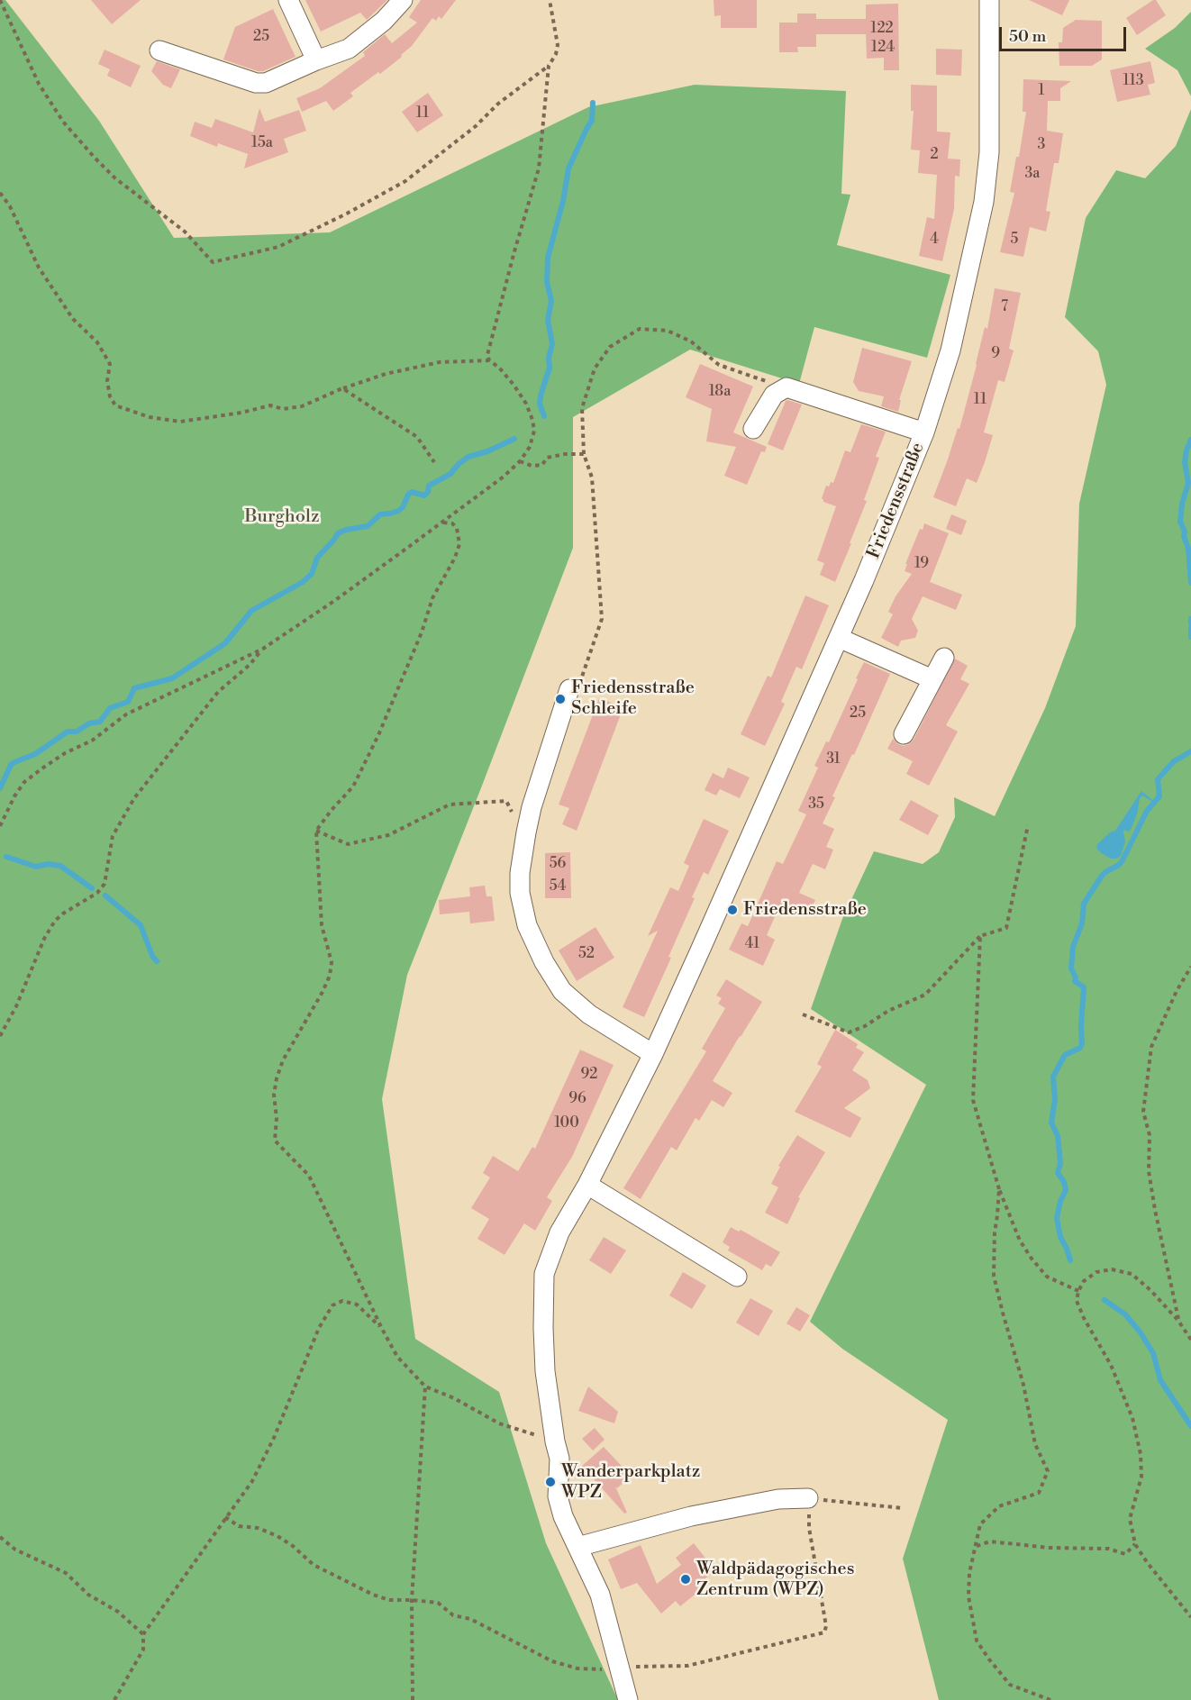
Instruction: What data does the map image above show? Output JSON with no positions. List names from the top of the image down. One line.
{"streets":{"street":["Friedensstraße"]},"parks":["Burgholz"],"places":["Friedensstraße Schleife","Friedensstraße","Wanderparkplatz WPZ","Waldpädagogisches Zentrum (WPZ)"],"house_numbers":["122","25","124","113","1","11","15a","3","2","3a","4","5","7","9","18a","11","19","25","31","35","56","54","41","52","92","96","100"],"scale_bar":"50 m"}
